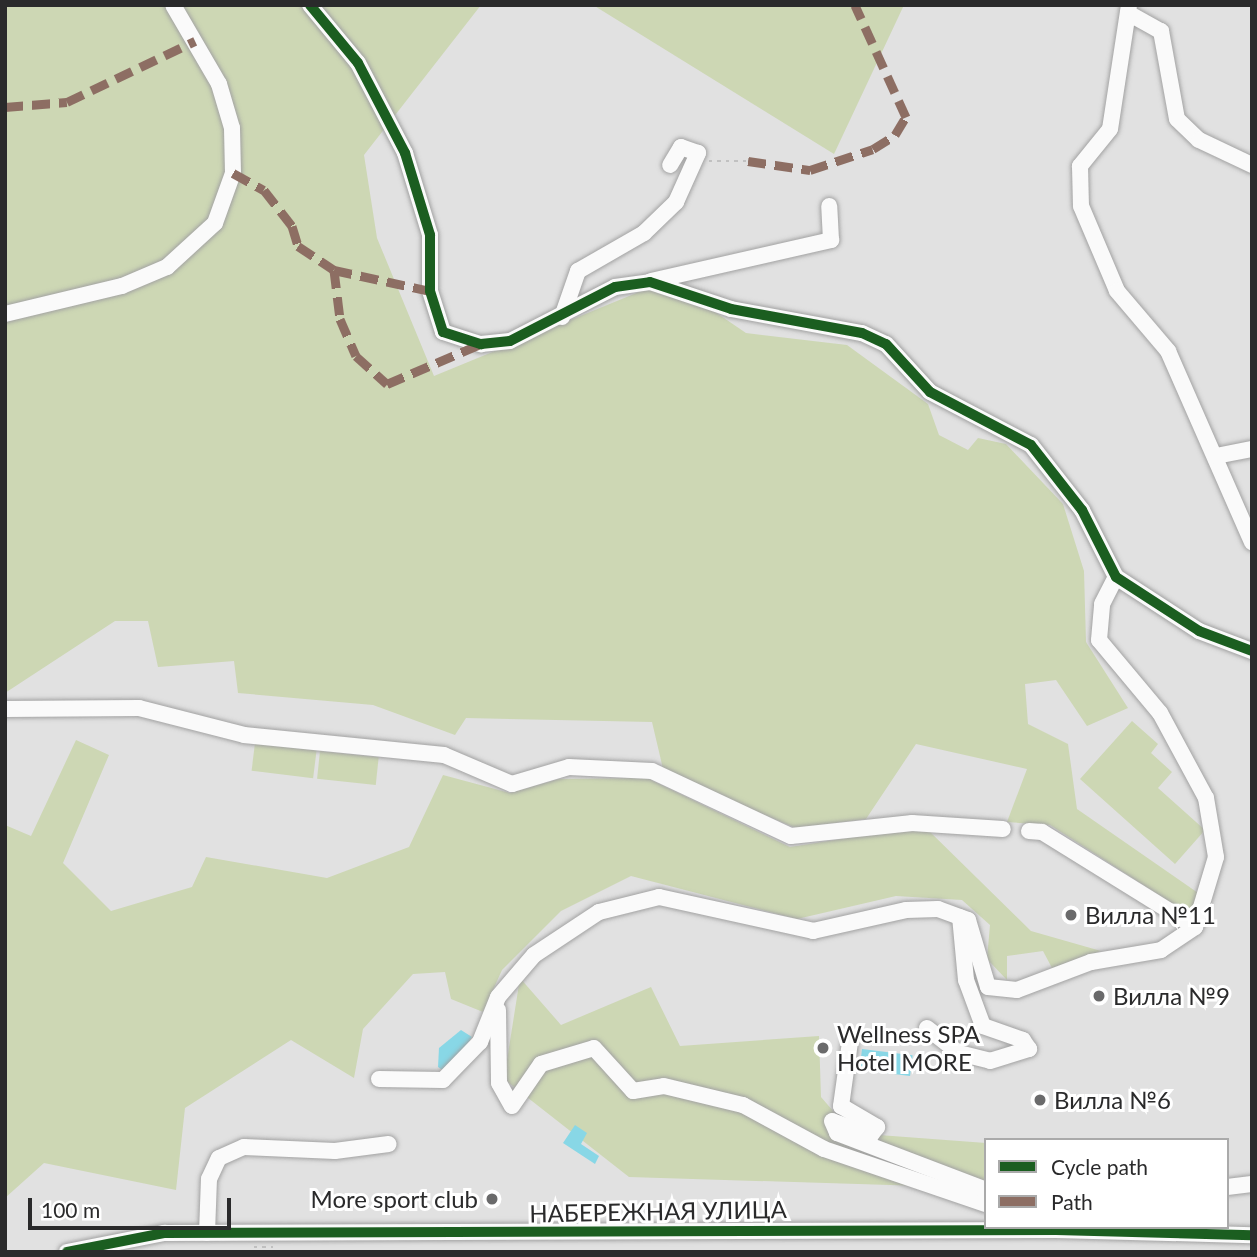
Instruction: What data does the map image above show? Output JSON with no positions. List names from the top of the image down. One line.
{"streets":{"street":["НАБЕРЕЖНАЯ УЛИЦА"]},"places":["Вилла №11","Вилла №9","Wellness SPA Hotel MORE","Вилла №6","More sport club"],"legend":["Cycle path","Path"],"scale_bar":"100 m"}
